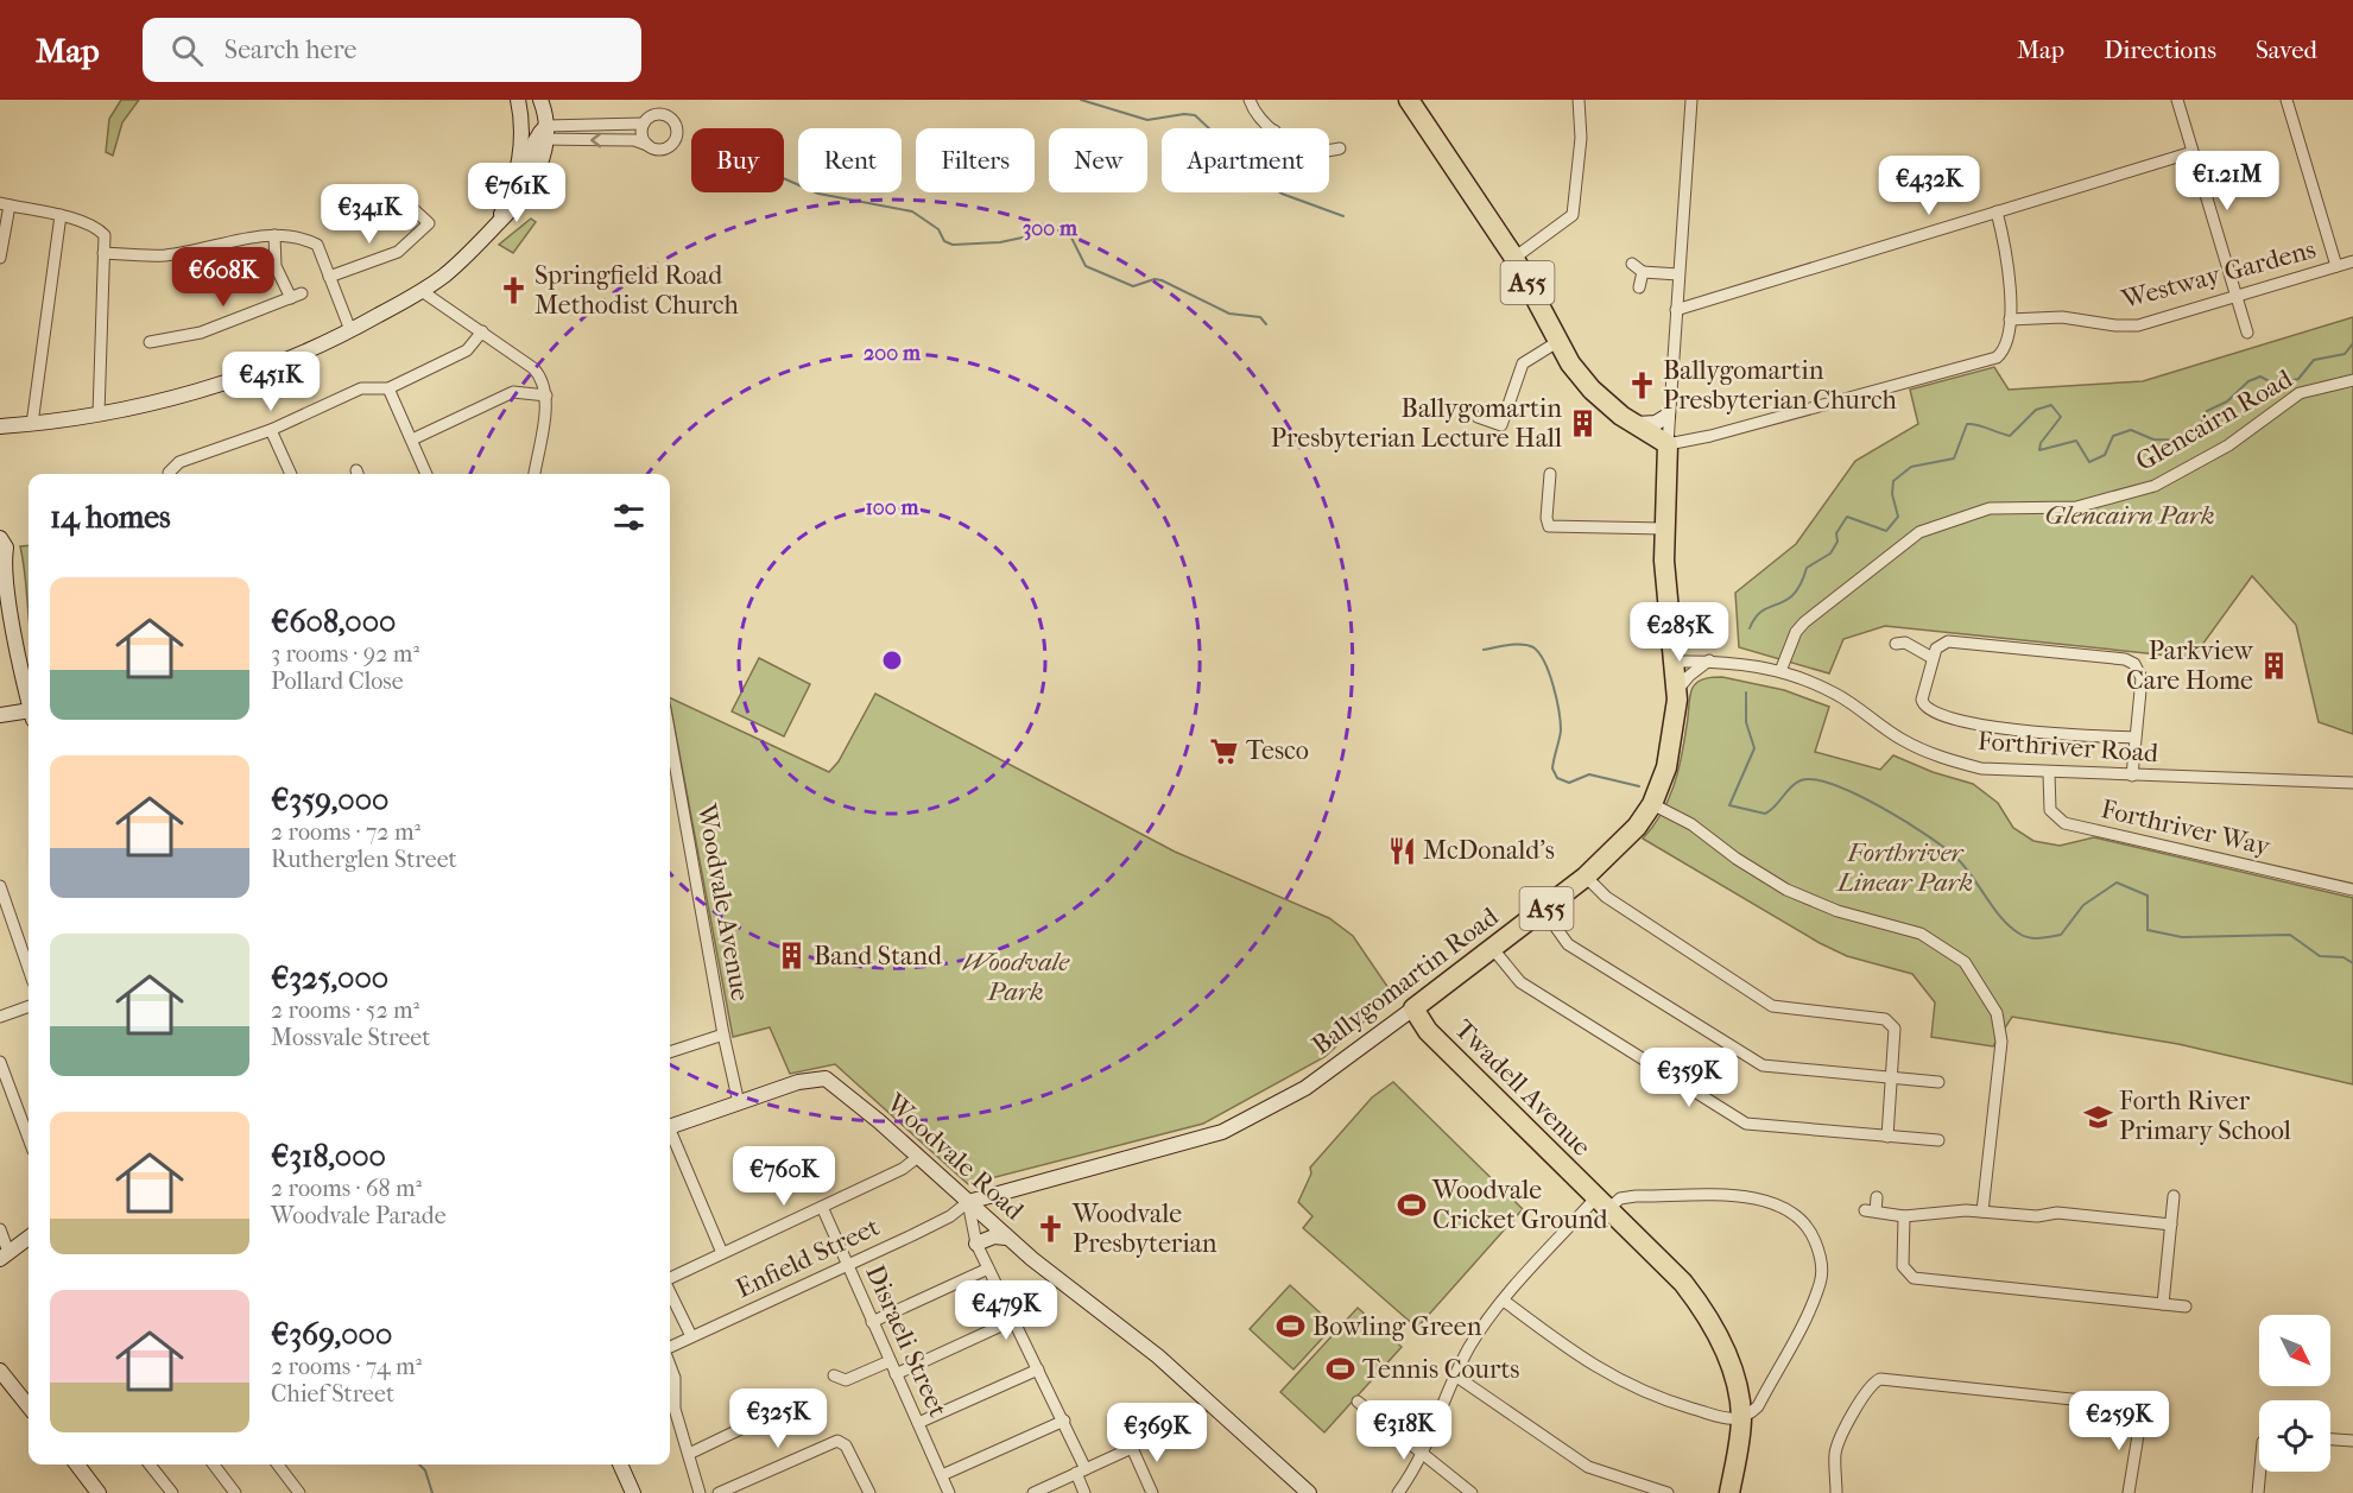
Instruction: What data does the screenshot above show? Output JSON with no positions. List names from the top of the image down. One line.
{"streets":{"highway":["A55","Ballygomartin Road","Twadell Avenue"],"main road":["Woodvale Road"],"street":["Westway Gardens","Glencairn Road","Forthriver Road","Forthriver Way","Woodvale Avenue","Enfield Street","Disraeli Street"]},"crossings":[["A55","Ballygomartin Road"],["Glencairn Road","Forthriver Road"],["Forthriver Road","Forthriver Way"],["Forthriver Road","Ballygomartin Road"],["Woodvale Avenue","Woodvale Road"],["Ballygomartin Road","Twadell Avenue"],["Ballygomartin Road","Woodvale Road"],["Ballygomartin Road","Enfield Street"],["Woodvale Road","Enfield Street"],["Enfield Street","Disraeli Street"]],"parks":["Glencairn Park","Forthriver Linear Park","Woodvale Park"],"places":{"church":["Springfield Road Methodist Church","Ballygomartin Presbyterian Church","Woodvale Presbyterian"],"building":["Ballygomartin Presbyterian Lecture Hall","Parkview Care Home","Band Stand"],"supermarket":["Tesco"],"restaurant":["McDonald's"],"school or university":["Forth River Primary School"],"sports":["Woodvale Cricket Ground","Bowling Green","Tennis Courts"]},"north":"bottom right","page":{"header":"Map","search":"Search here","nav":["Map","Directions","Saved"],"chip":["Buy","Rent","Filters","New","Apartment"],"price":["€1.21M","€432K","€761K","€341K","€608K","€451K","€285K","€359K","€760K","€479K","€325K","€259K","€318K","€369K"],"heading":"14 homes","list":[{"name":"€608,000","note":"3 rooms · 92 m² · Pollard Close"},{"name":"€359,000","note":"2 rooms · 72 m² · Rutherglen Street"},{"name":"€325,000","note":"2 rooms · 52 m² · Mossvale Street"},{"name":"€318,000","note":"2 rooms · 68 m² · Woodvale Parade"},{"name":"€369,000","note":"2 rooms · 74 m² · Chief Street"}]},"rings":["300 m","200 m","100 m"]}
